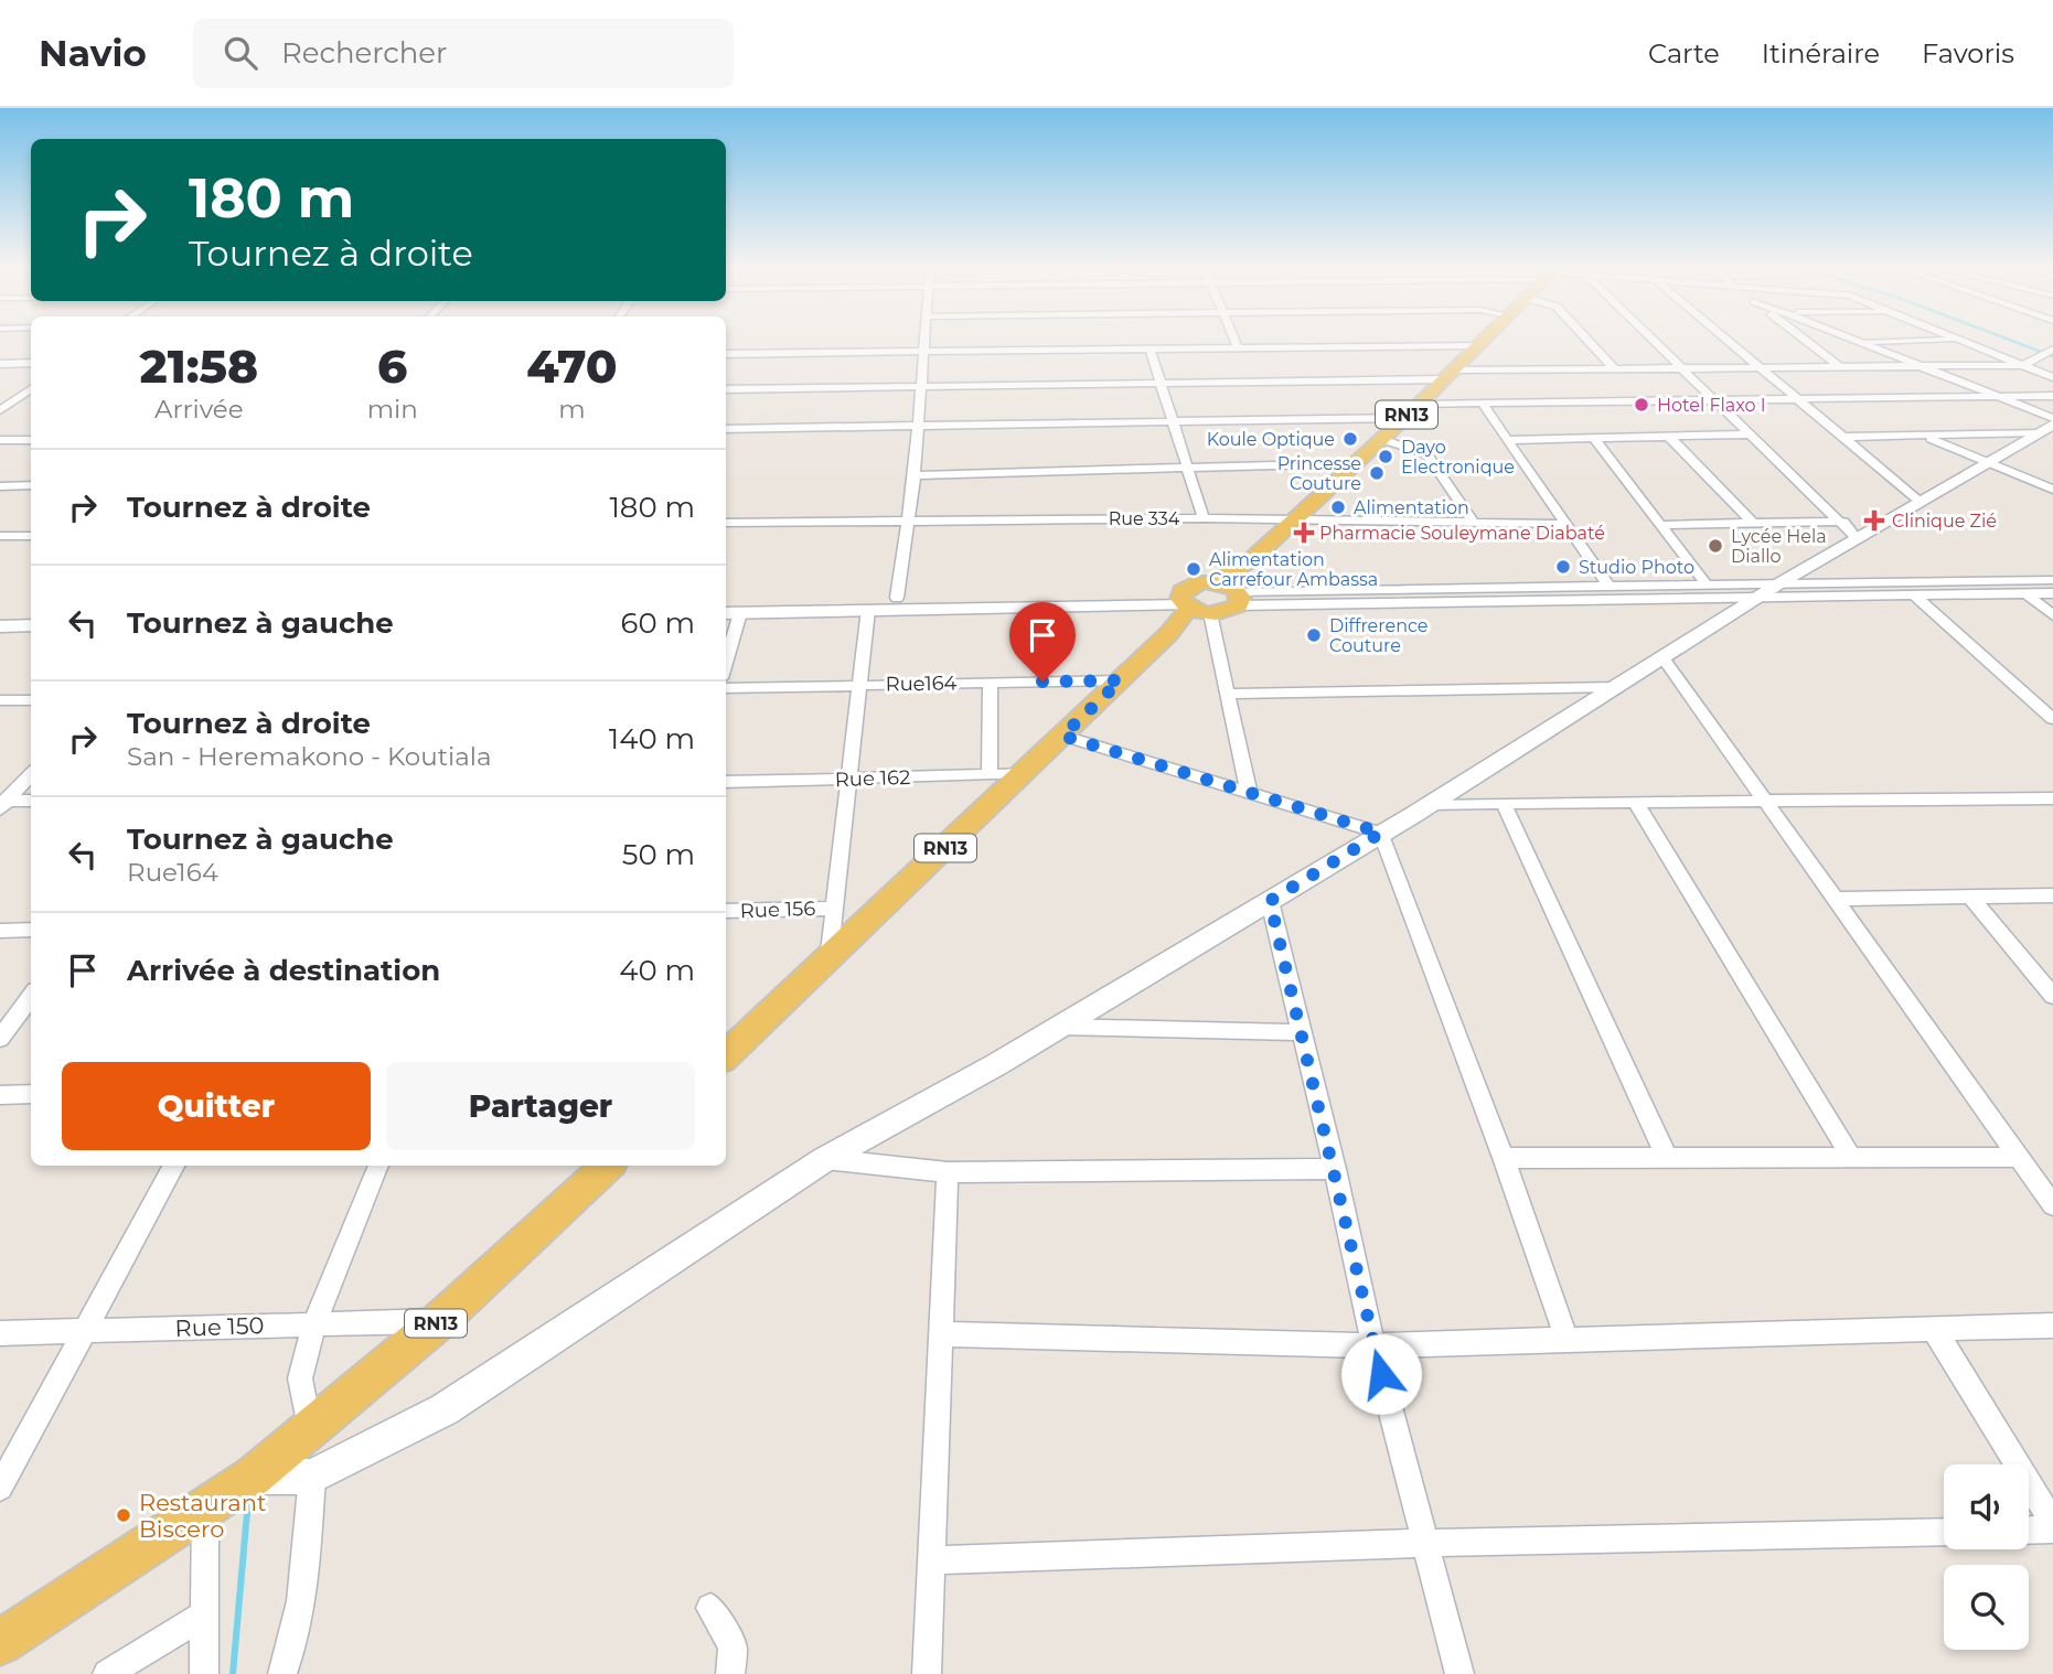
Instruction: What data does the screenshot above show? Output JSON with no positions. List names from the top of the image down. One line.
{"streets":{"main road":["RN13"],"street":["Rue 334","Rue164","Rue 162","Rue 156","Rue 150"]},"crossings":[["RN13","Rue 334"],["RN13","Rue164"],["RN13","Rue 162"],["RN13","Rue 150"]],"places":{"other":["Hotel Flaxo I","Koule Optique","Dayo Electronique","Princesse Couture","Alimentation","Lycée Hela Diallo","Studio Photo","Alimentation Carrefour Ambassa","Diffrerence Couture","Restaurant Biscero"],"health":["Clinique Zié","Pharmacie Souleymane Diabaté"]},"page":{"header":"Navio","search":"Rechercher","nav":["Carte","Itinéraire","Favoris"],"turn":["180 m","Tournez à droite"],"eta":["21:58","Arrivée","6","min","470","m"],"list":[{"name":"Tournez à droite","value":"180 m"},{"name":"Tournez à gauche","value":"60 m"},{"name":"Tournez à droite","note":"San - Heremakono - Koutiala","value":"140 m"},{"name":"Tournez à gauche","note":"Rue164","value":"50 m"},{"name":"Arrivée à destination","value":"40 m"}],"buttons":["Quitter","Partager"]}}
